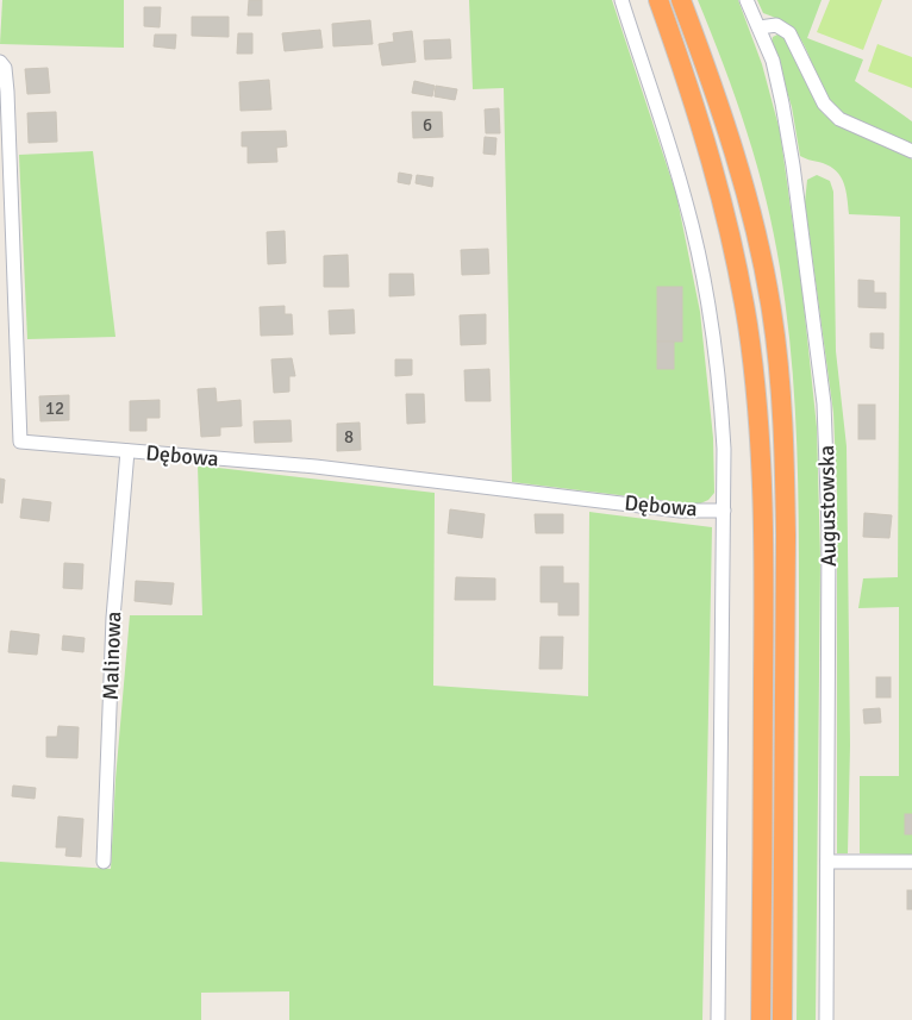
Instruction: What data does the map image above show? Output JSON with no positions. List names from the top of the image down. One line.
{"streets":{"street":["Dębowa","Augustowska","Malinowa"]},"crossings":[["Dębowa","Malinowa"]],"house_numbers":["6","12","8"]}
